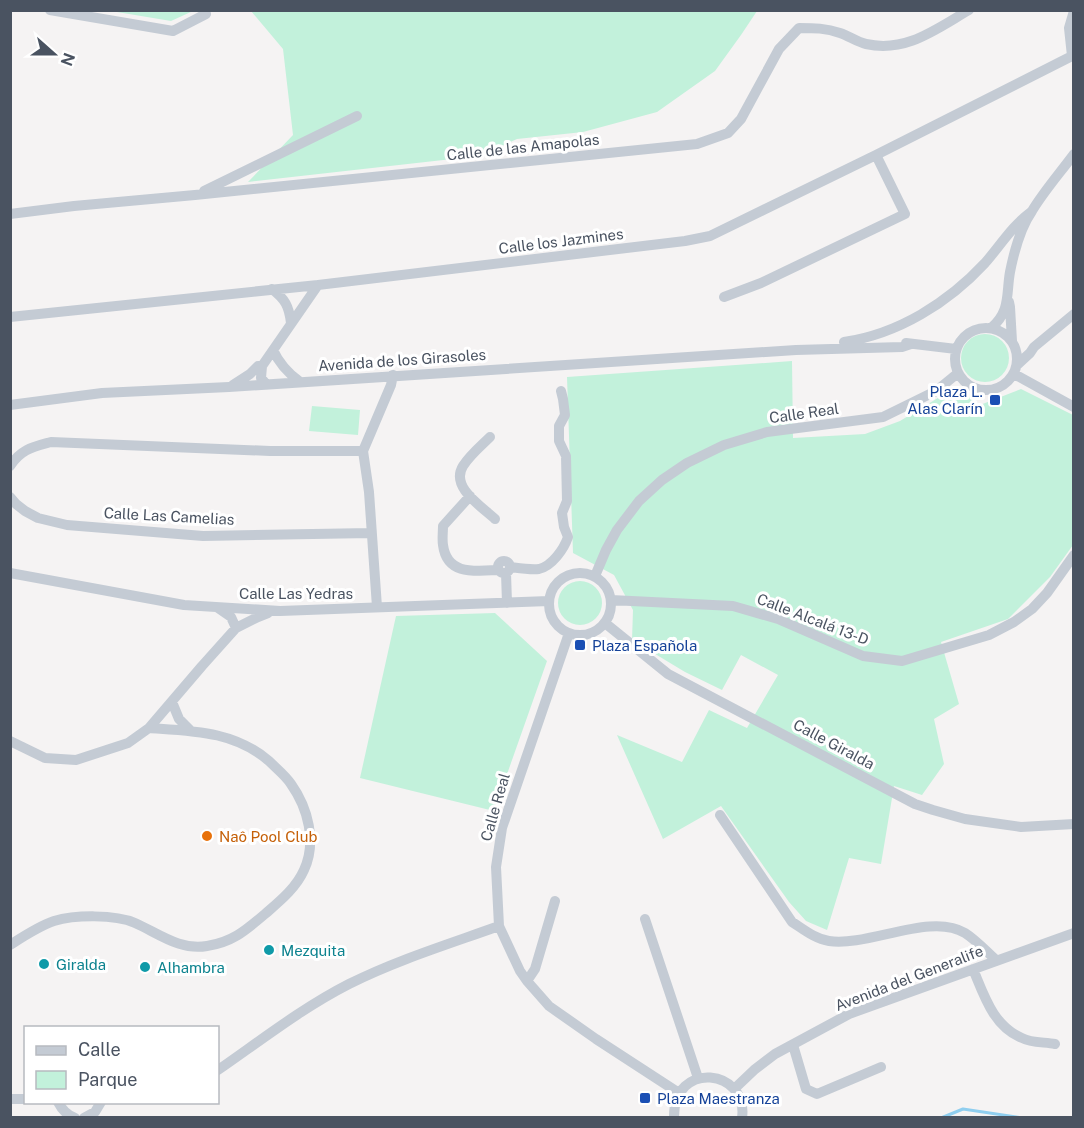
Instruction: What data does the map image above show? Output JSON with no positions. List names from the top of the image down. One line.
{"streets":{"street":["Calle de las Amapolas","Calle los Jazmines","Avenida de los Girasoles","Calle Real","Calle Las Camelias","Calle Las Yedras","Calle Alcalá 13-D","Calle Giralda","Avenida del Generalife"]},"crossings":[["Avenida de los Girasoles","Calle Real"],["Calle Real","Calle Las Yedras"],["Calle Real","Calle Alcalá 13-D"],["Calle Real","Calle Giralda"],["Calle Las Yedras","Calle Alcalá 13-D"],["Calle Las Yedras","Calle Giralda"],["Calle Alcalá 13-D","Calle Giralda"]],"places":{"transit":["Plaza L. Alas Clarín","Plaza Española","Plaza Maestranza"],"other":["Naô Pool Club","Mezquita","Giralda","Alhambra"]},"legend":["Calle","Parque"],"north":"right"}
